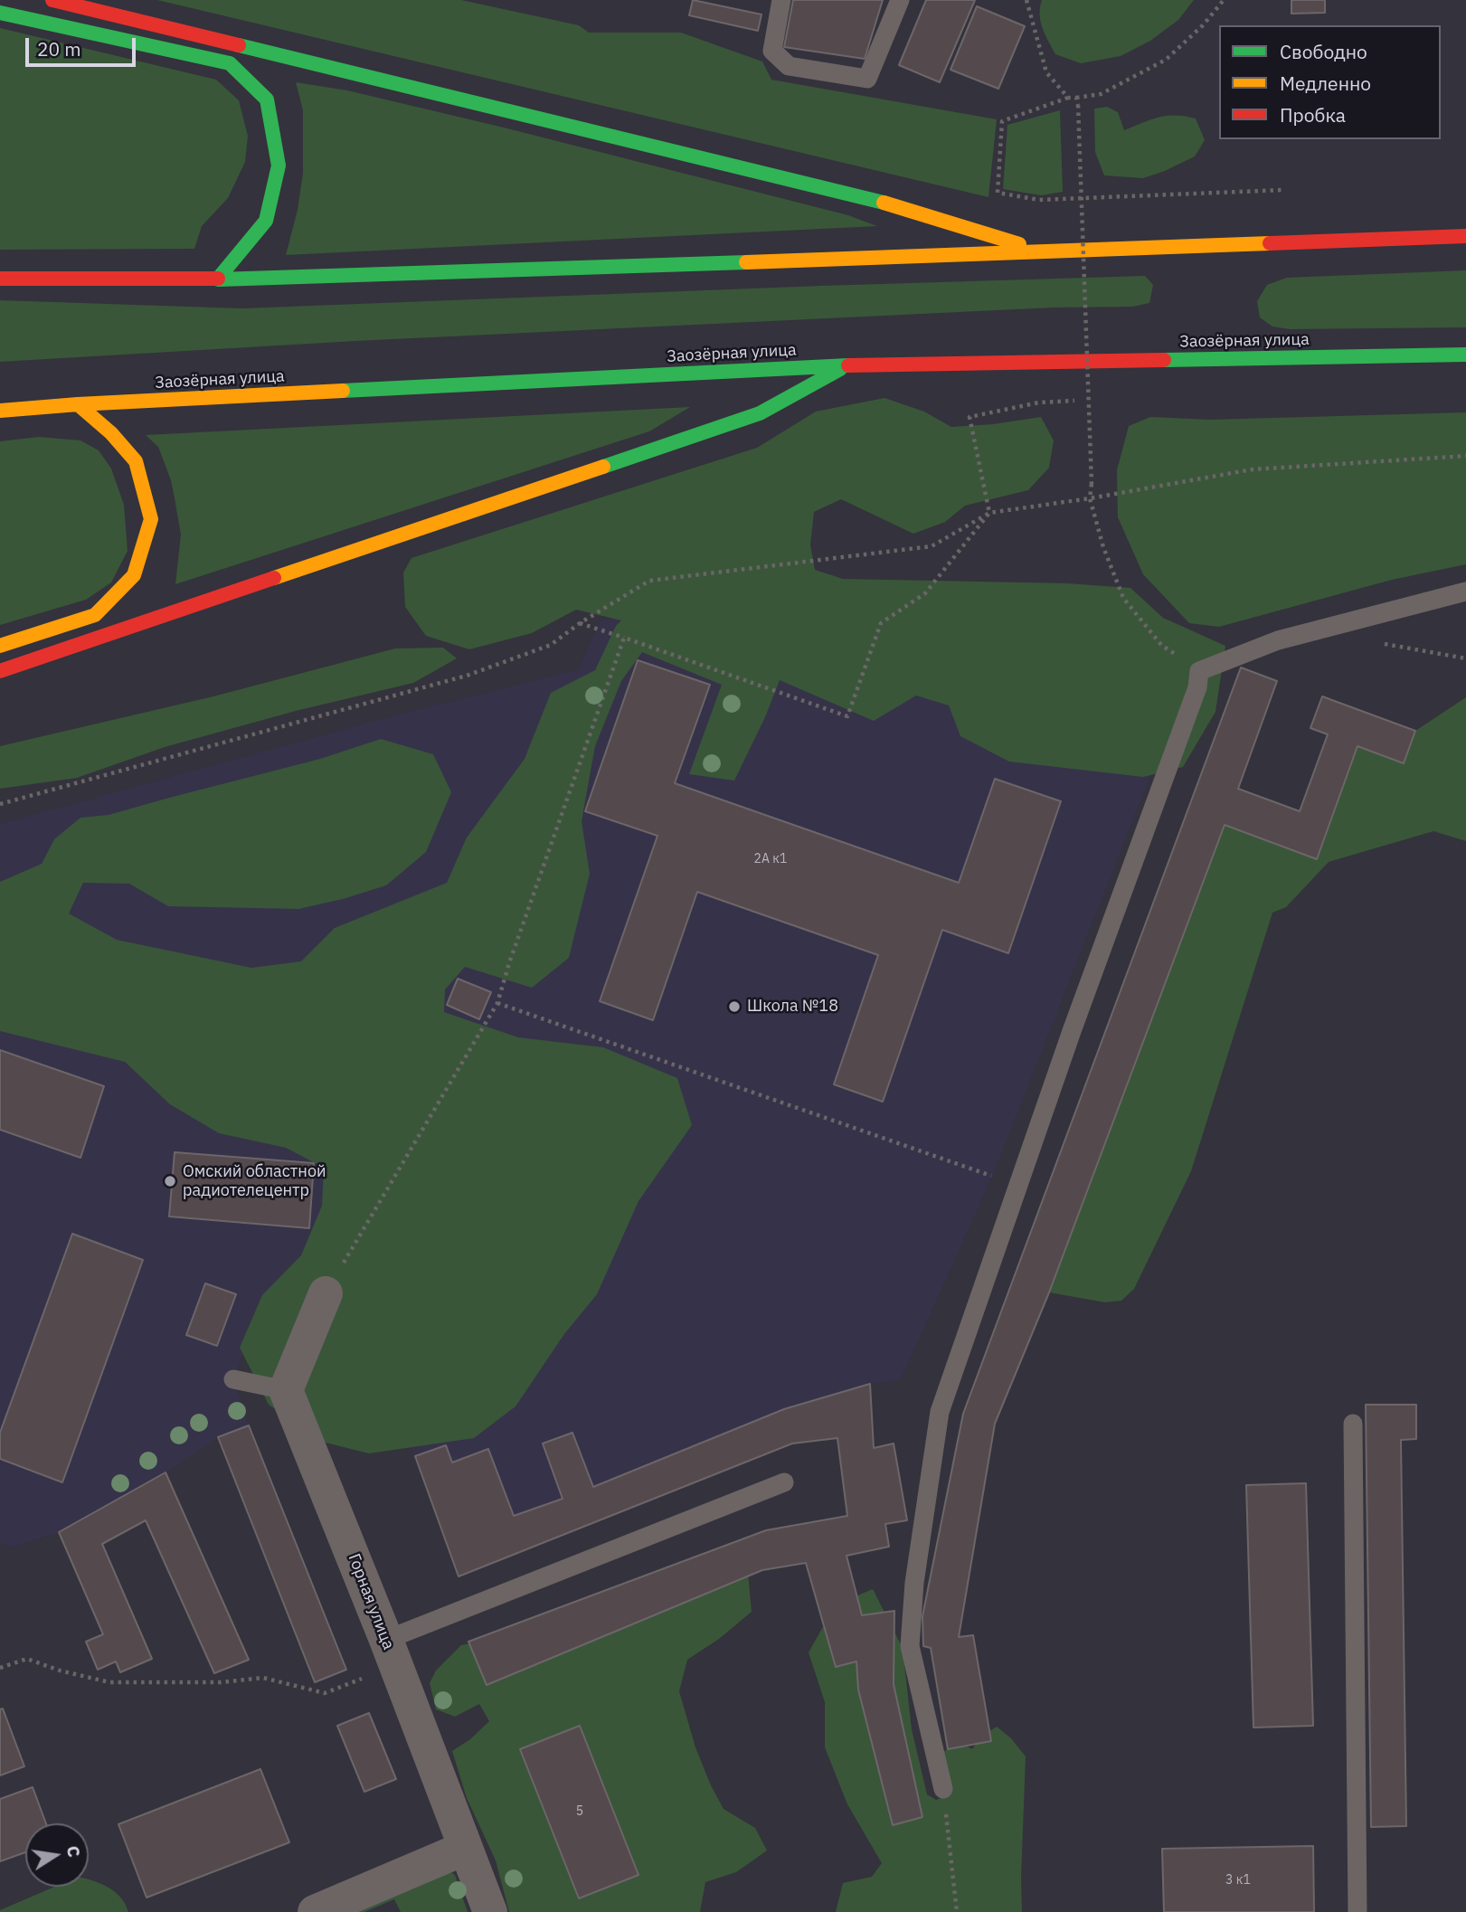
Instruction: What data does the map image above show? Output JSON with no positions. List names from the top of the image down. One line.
{"streets":{"main road":["Заозёрная улица"],"street":["Горная улица"]},"places":["Школа №18","Омский областной радиотелецентр"],"house_numbers":["2А к1","5","3 к1"],"legend":["Свободно","Медленно","Пробка"],"scale_bar":"20 m","north":"right"}
